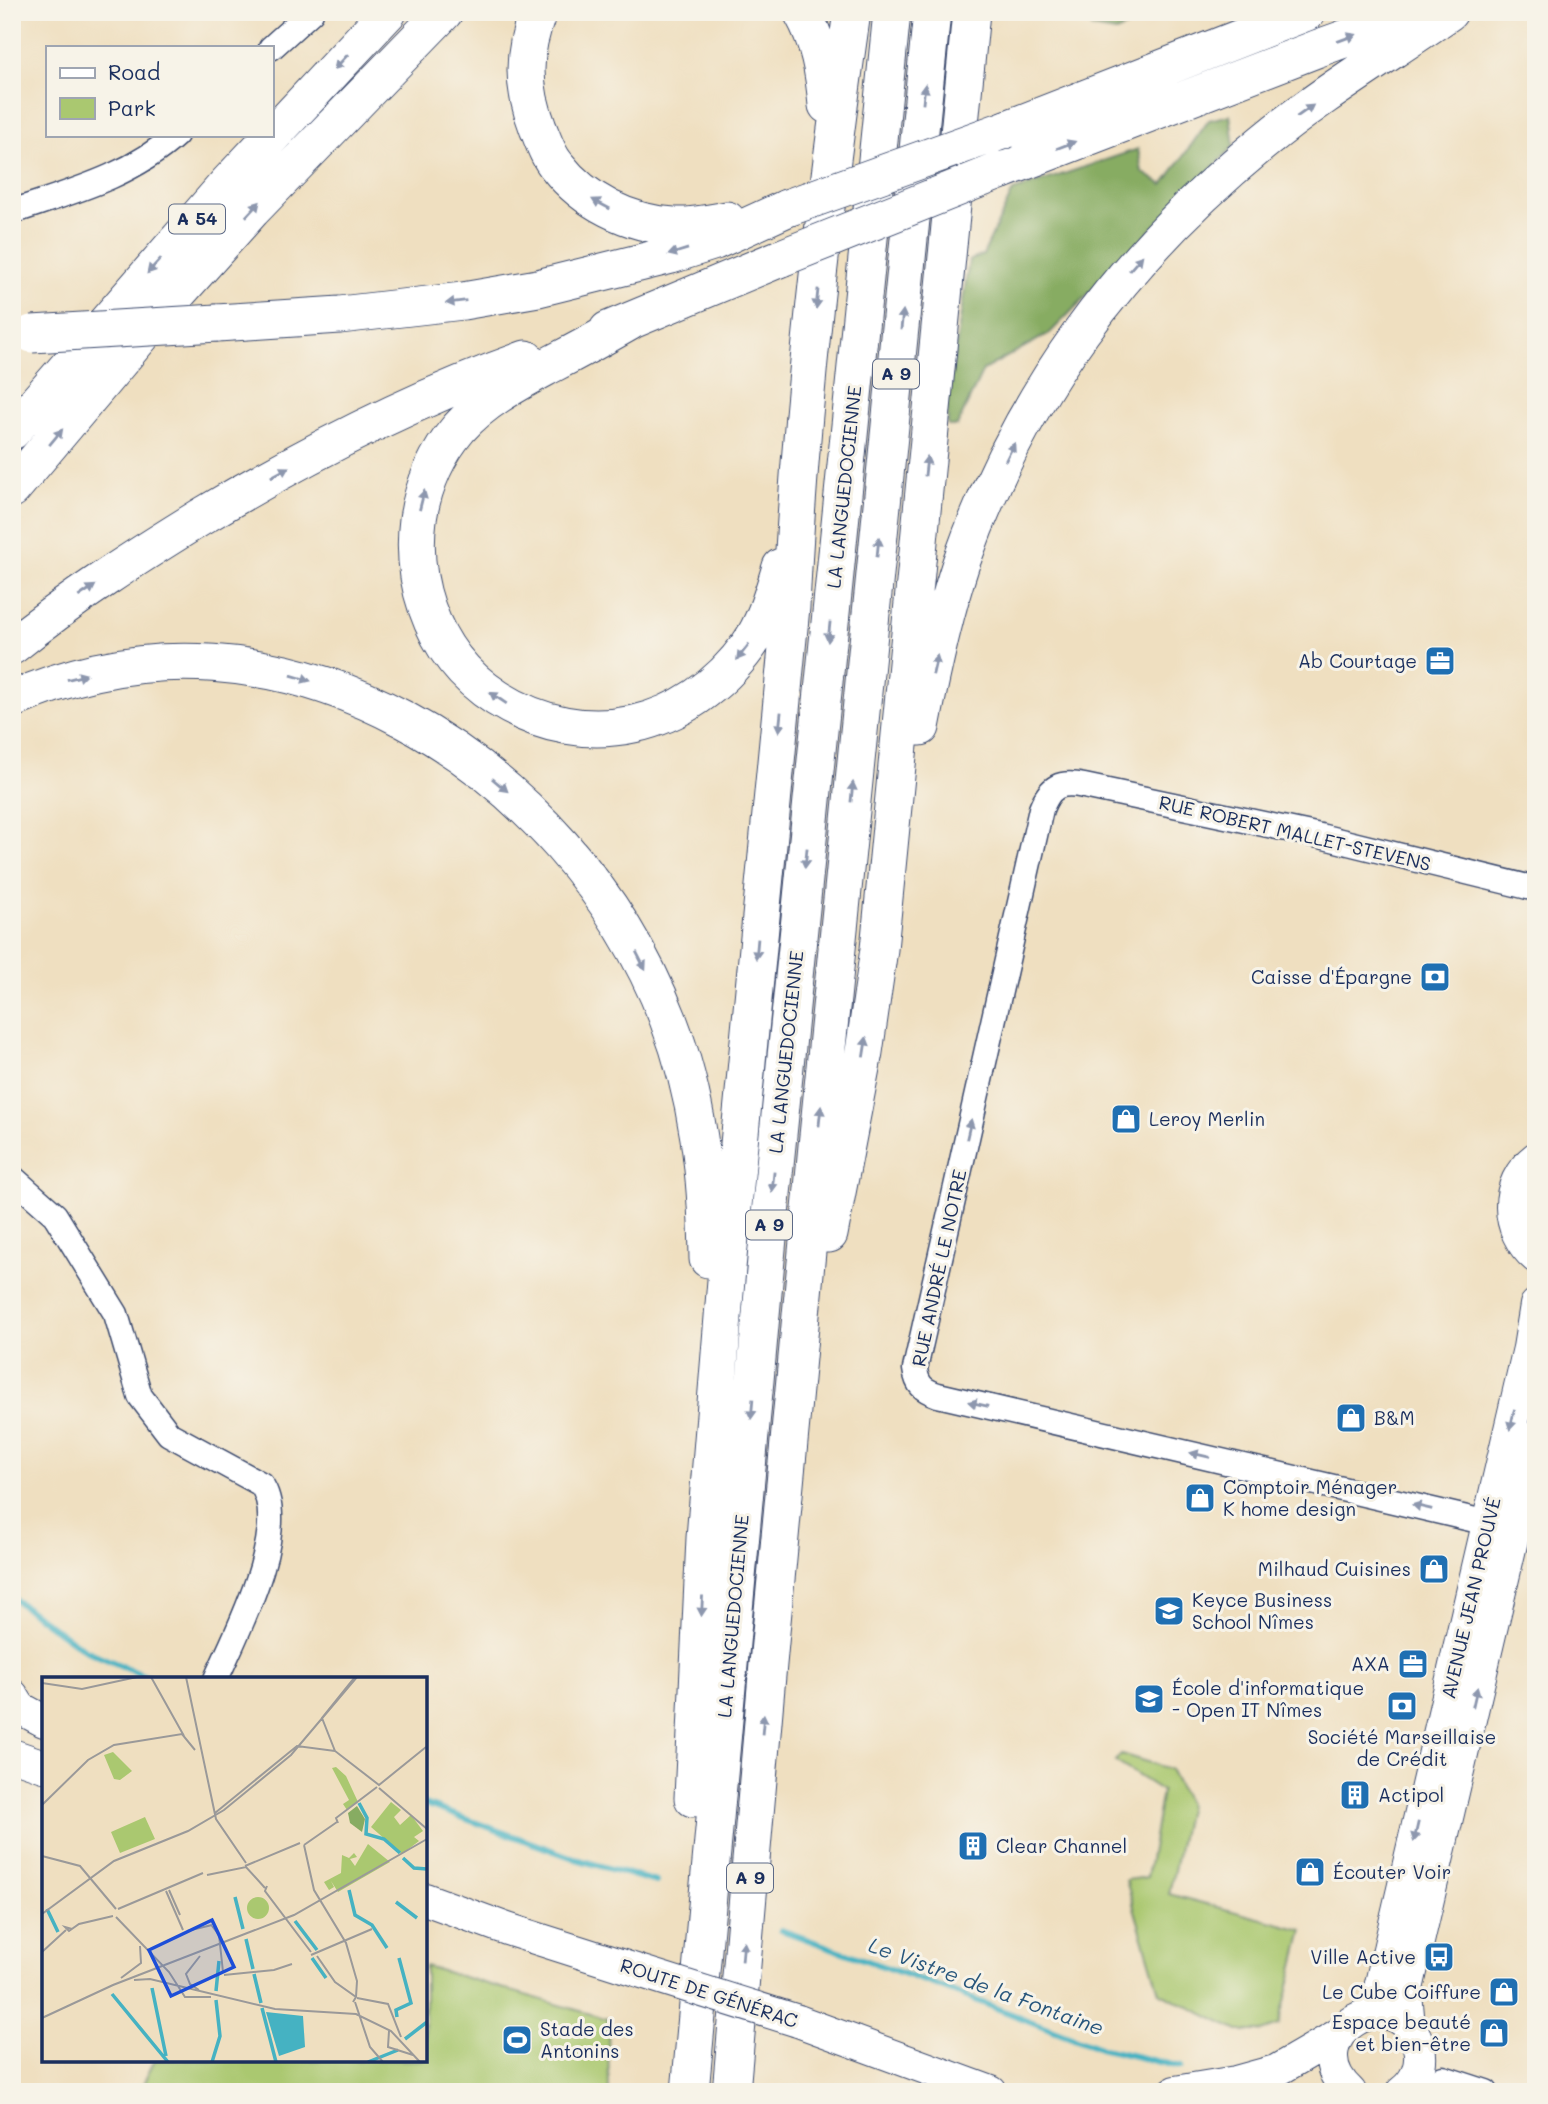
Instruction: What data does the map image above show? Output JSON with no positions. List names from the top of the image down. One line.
{"streets":{"highway":["A 54","A 9","LA LANGUEDOCIENNE"],"main road":["AVENUE JEAN PROUVÉ","ROUTE DE GÉNÉRAC"],"street":["RUE ROBERT MALLET-STEVENS","RUE ANDRÉ LE NOTRE"]},"crossings":[["RUE ROBERT MALLET-STEVENS","RUE ANDRÉ LE NOTRE"],["RUE ANDRÉ LE NOTRE","AVENUE JEAN PROUVÉ"]],"water":["Le Vistre de la Fontaine"],"places":{"office":["Ab Courtage","AXA"],"bank":["Caisse d'Épargne","Société Marseillaise de Crédit"],"shop":["Leroy Merlin","B&M","Comptoir Ménager K home design","Milhaud Cuisines","Écouter Voir","Le Cube Coiffure","Espace beauté et bien-être"],"school or university":["Keyce Business School Nîmes","École d'informatique - Open IT Nîmes"],"building":["Actipol","Clear Channel"],"bus stop":["Ville Active"],"sports":["Stade des Antonins"]},"legend":["Road","Park"]}
